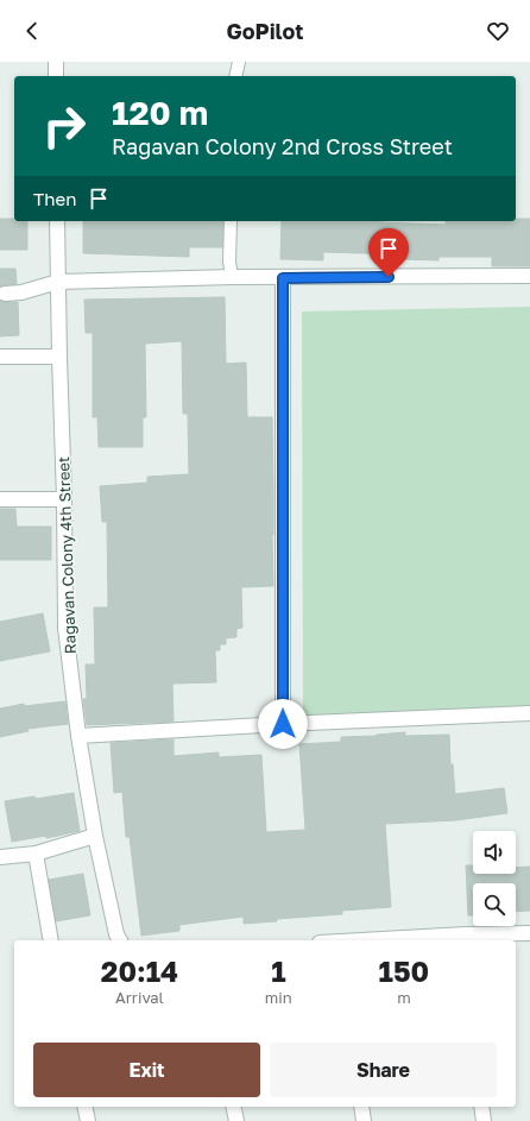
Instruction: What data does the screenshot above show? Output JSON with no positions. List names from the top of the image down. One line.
{"streets":{"street":["Ragavan Colony 4th Street"]},"page":{"header":"GoPilot","turn":["120 m","Ragavan Colony 2nd Cross Street"],"then":"Then","eta":["20:14","Arrival","1","min","150","m"],"buttons":["Exit","Share"]}}
